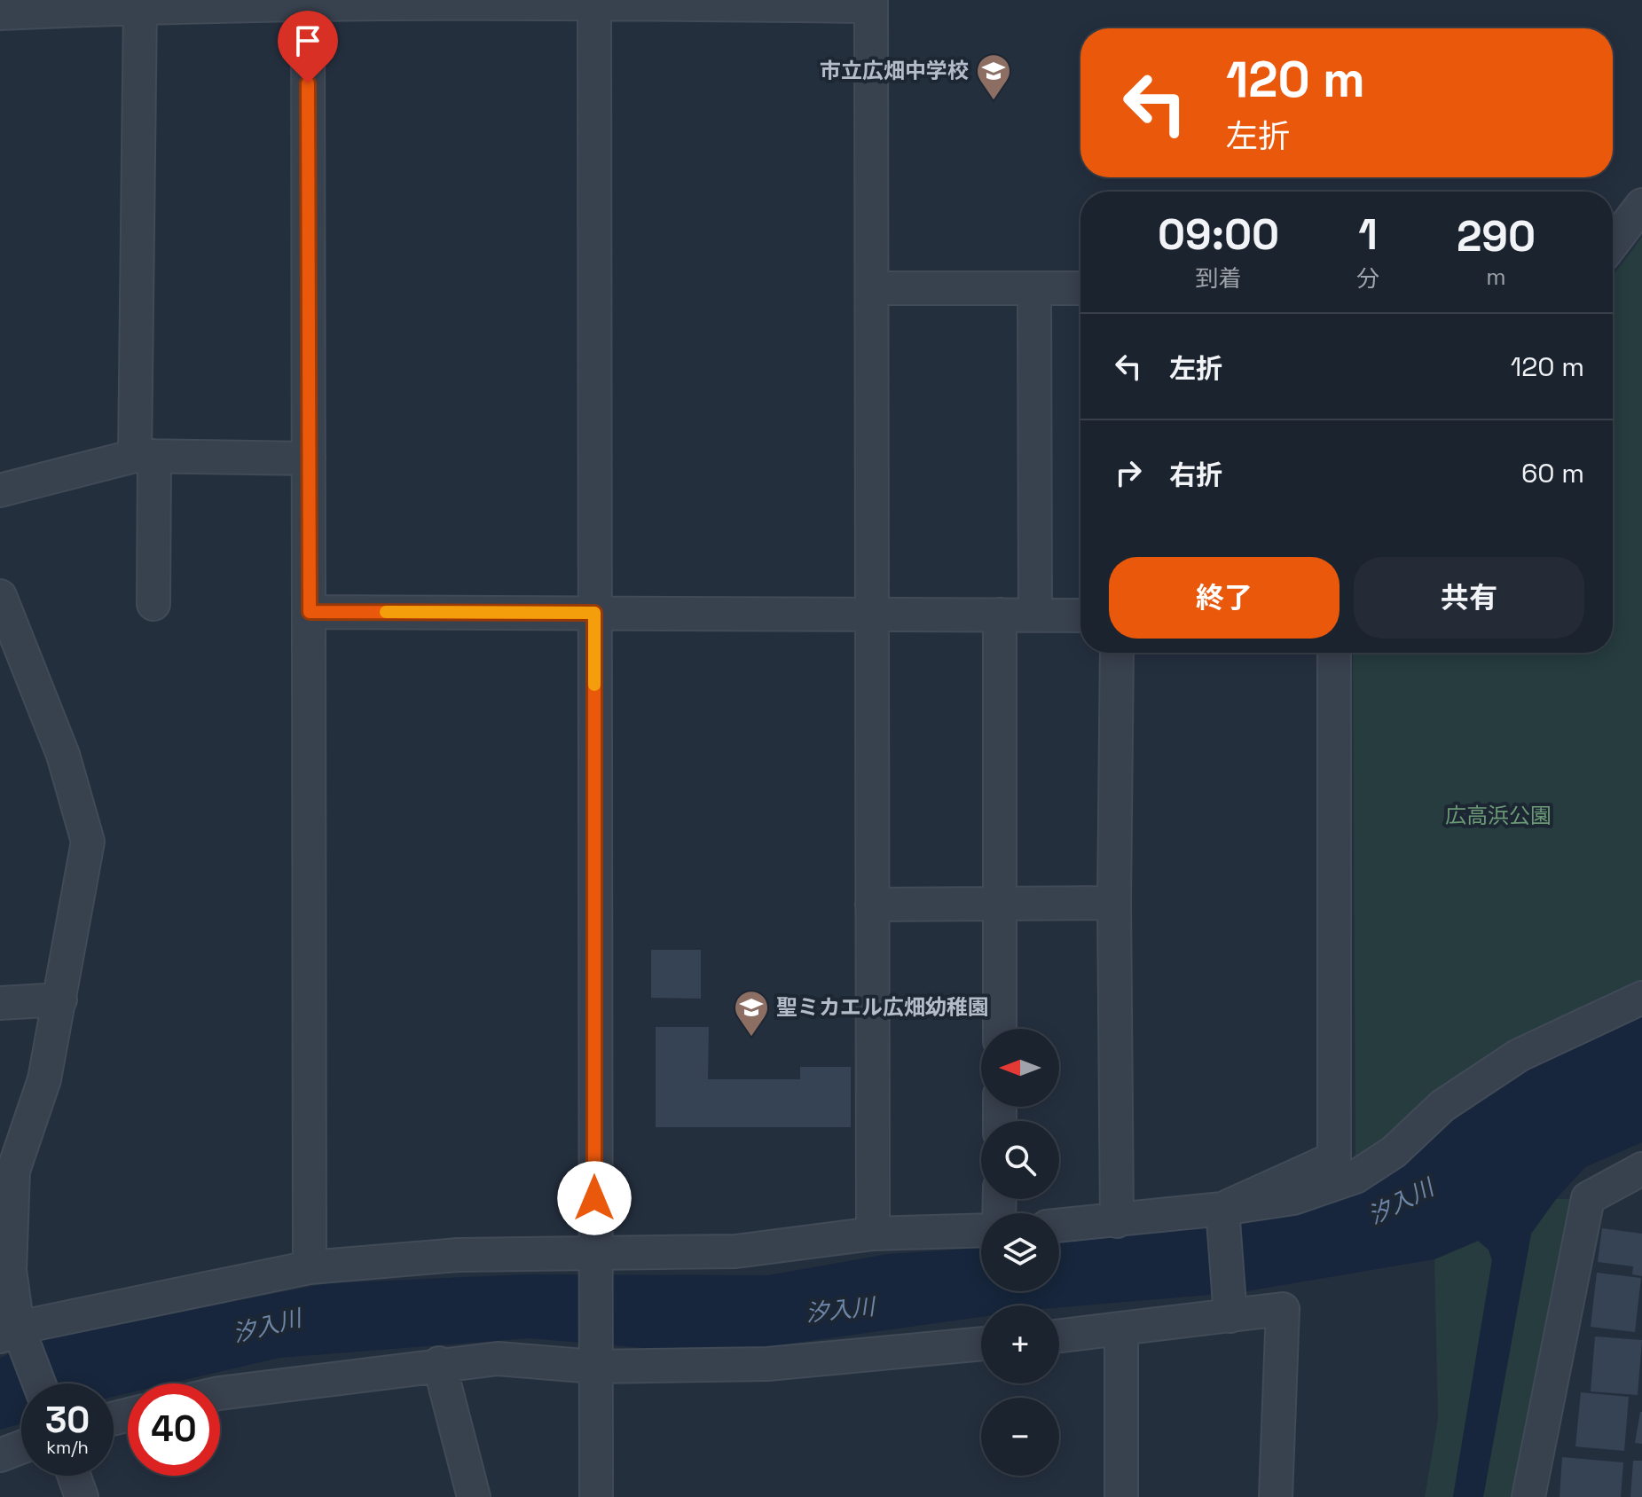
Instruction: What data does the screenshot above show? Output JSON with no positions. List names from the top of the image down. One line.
{"water":["汐入川"],"parks":["広高浜公園"],"places":{"school or university":["市立広畑中学校","聖ミカエル広畑幼稚園"]},"north":"left","page":{"turn":["120 m","左折"],"eta":["09:00","到着","1","分","290","m"],"list":[{"name":"左折","value":"120 m"},{"name":"右折","value":"60 m"}],"buttons":["終了","共有"],"map_buttons":["+","−"],"speed":"30 km/h","limit":"40"}}
